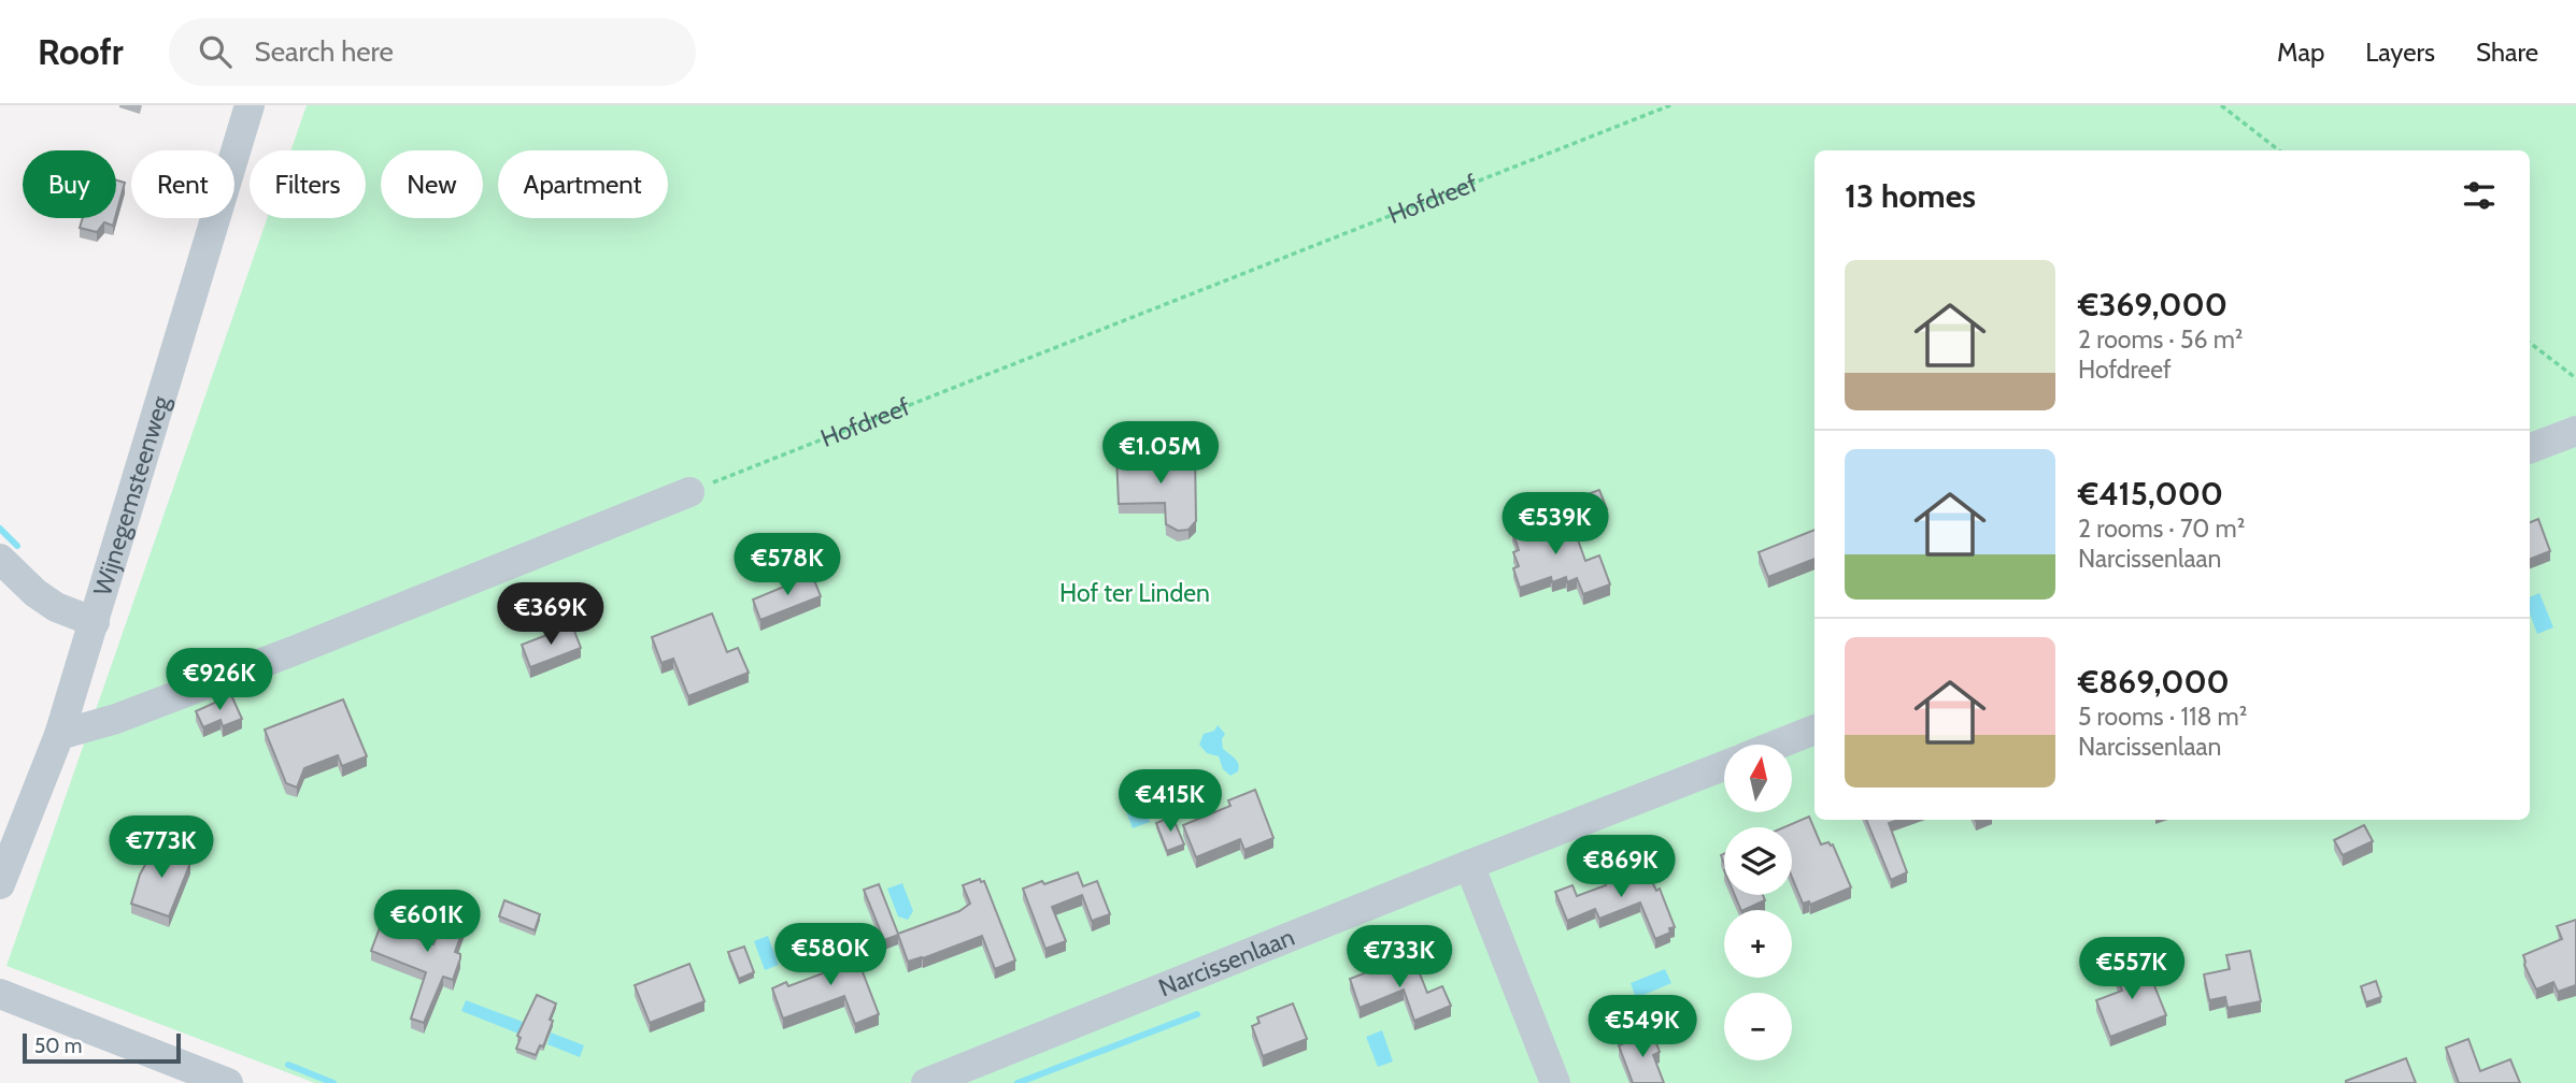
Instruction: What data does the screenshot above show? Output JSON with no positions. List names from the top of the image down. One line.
{"streets":{"street":["Wijnegemsteenweg","Narcissenlaan"],"path":["Hofdreef"]},"parks":["Hof ter Linden"],"scale_bar":"50 m","north":"top","page":{"header":"Roofr","search":"Search here","nav":["Map","Layers","Share"],"chip":["Buy","Rent","Filters","New","Apartment"],"heading":"13 homes","list":[{"name":"€369,000","note":"2 rooms · 56 m² · Hofdreef"},{"name":"€415,000","note":"2 rooms · 70 m² · Narcissenlaan"},{"name":"€869,000","note":"5 rooms · 118 m² · Narcissenlaan"}],"price":["€1.05M","€539K","€578K","€369K","€926K","€415K","€773K","€869K","€601K","€580K","€733K","€557K","€549K"],"map_buttons":["+","−"],"scale":"50 m"}}
